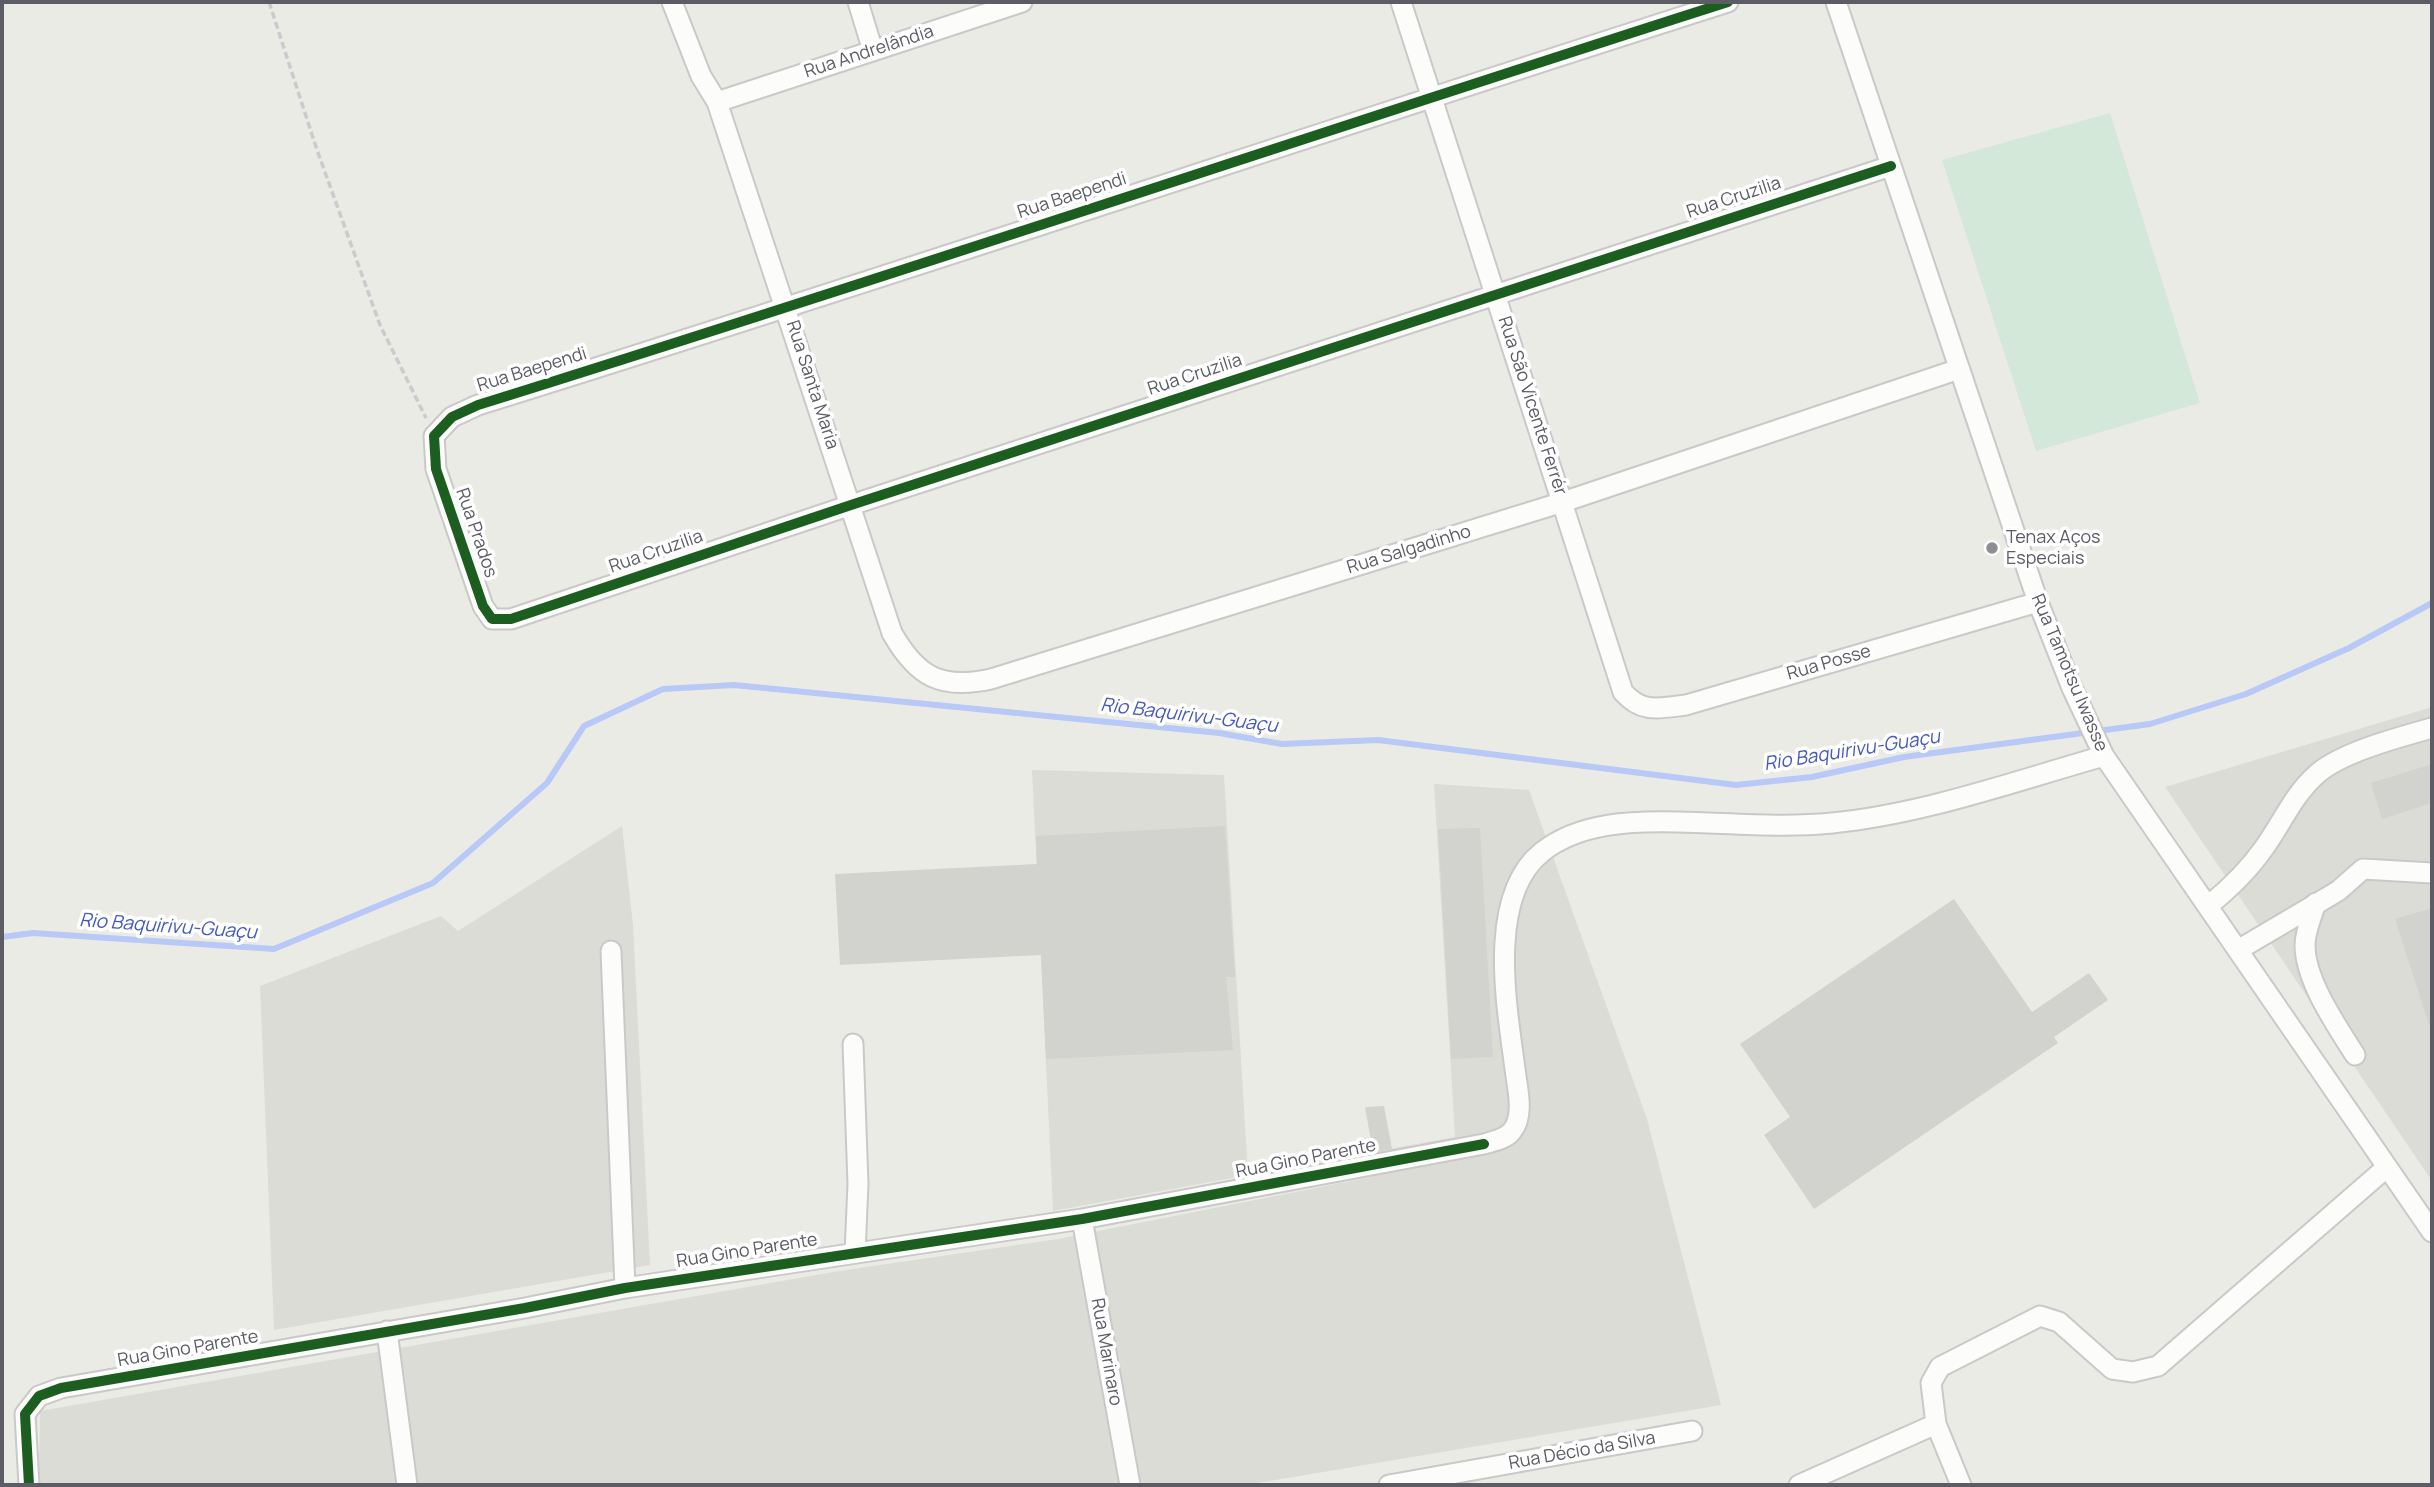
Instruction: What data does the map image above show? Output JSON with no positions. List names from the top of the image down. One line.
{"streets":{"street":["Rua Andrelândia","Rua Baependi","Rua Cruzilia","Rua Santa Maria","Rua São Vicente Ferrér","Rua Prados","Rua Salgadinho","Rua Posse","Rua Tamotsu Iwasse","Rua Gino Parente","Rua Marinaro","Rua Décio da Silva"]},"crossings":[["Rua Andrelândia","Rua Santa Maria"],["Rua Baependi","Rua Santa Maria"],["Rua Baependi","Rua São Vicente Ferrér"],["Rua Baependi","Rua Prados"],["Rua Cruzilia","Rua Santa Maria"],["Rua Cruzilia","Rua São Vicente Ferrér"],["Rua Cruzilia","Rua Prados"],["Rua Cruzilia","Rua Tamotsu Iwasse"],["Rua Santa Maria","Rua Salgadinho"],["Rua São Vicente Ferrér","Rua Salgadinho"],["Rua São Vicente Ferrér","Rua Posse"],["Rua Salgadinho","Rua Tamotsu Iwasse"],["Rua Posse","Rua Tamotsu Iwasse"],["Rua Tamotsu Iwasse","Rua Gino Parente"],["Rua Gino Parente","Rua Marinaro"]],"water":["Rio Baquirivu-Guaçu"],"places":["Tenax Aços Especiais"]}
